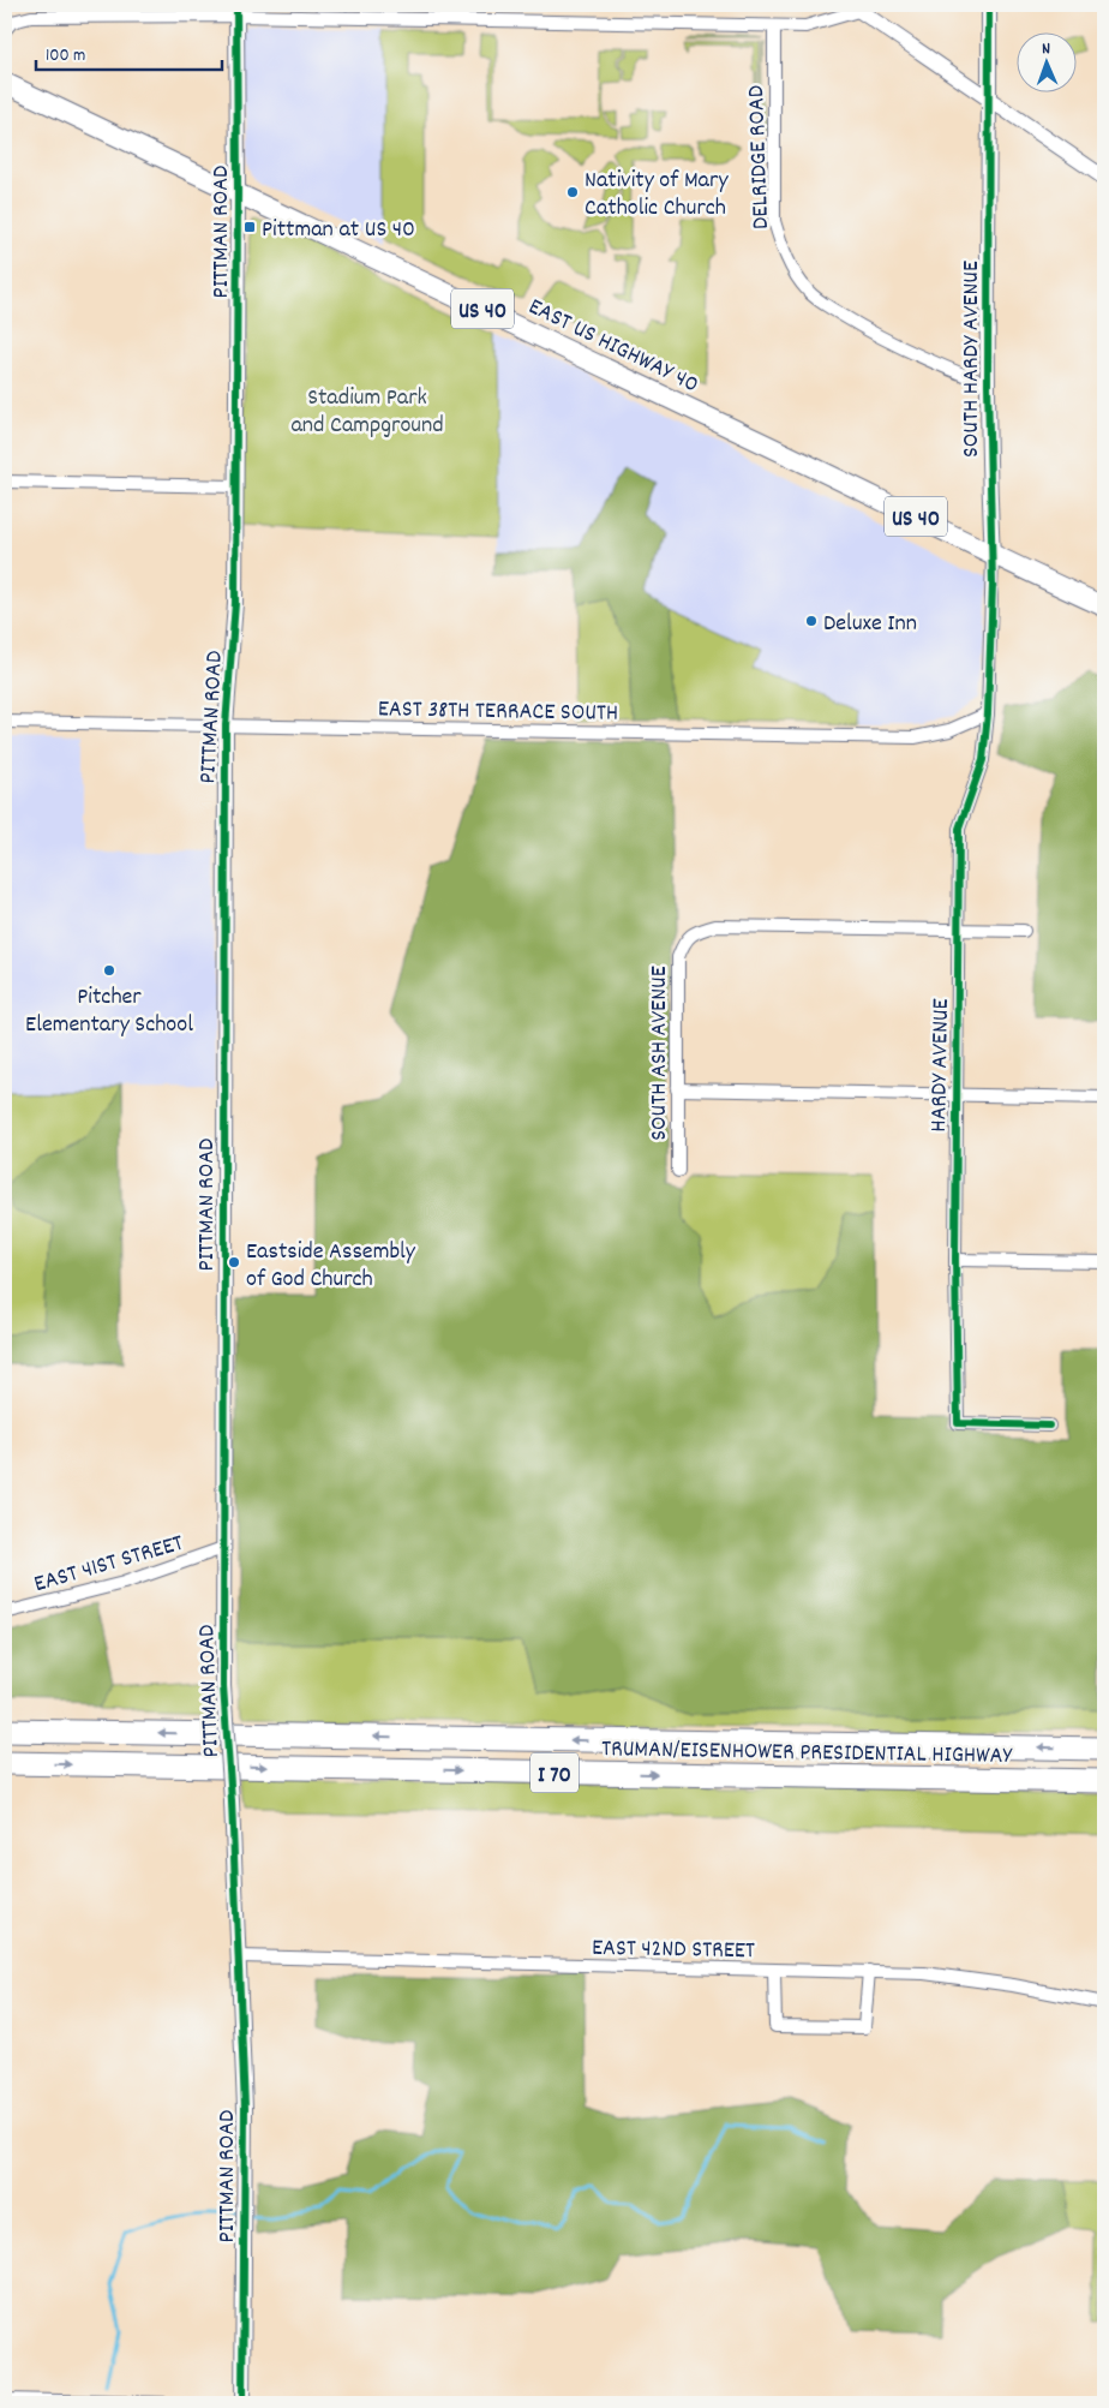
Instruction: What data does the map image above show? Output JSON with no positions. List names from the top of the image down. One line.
{"streets":{"highway":["TRUMAN/EISENHOWER PRESIDENTIAL HIGHWAY","I 70"],"main road":["US 40","EAST US HIGHWAY 40"],"street":["DELRIDGE ROAD","PITTMAN ROAD","SOUTH HARDY AVENUE","EAST 38TH TERRACE SOUTH","SOUTH ASH AVENUE","HARDY AVENUE","EAST 41ST STREET","EAST 42ND STREET"]},"crossings":[["DELRIDGE ROAD","SOUTH HARDY AVENUE"],["PITTMAN ROAD","EAST US HIGHWAY 40"],["PITTMAN ROAD","EAST 38TH TERRACE SOUTH"],["PITTMAN ROAD","EAST 41ST STREET"],["PITTMAN ROAD","EAST 42ND STREET"],["EAST US HIGHWAY 40","SOUTH HARDY AVENUE"],["SOUTH HARDY AVENUE","EAST 38TH TERRACE SOUTH"],["SOUTH HARDY AVENUE","HARDY AVENUE"],["EAST 38TH TERRACE SOUTH","HARDY AVENUE"],["SOUTH ASH AVENUE","HARDY AVENUE"]],"parks":["Stadium Park and Campground"],"places":{"other":["Nativity of Mary Catholic Church","Deluxe Inn","Pitcher Elementary School","Eastside Assembly of God Church"],"transit":["Pittman at US 40"]},"scale_bar":"100 m","north":"top"}
